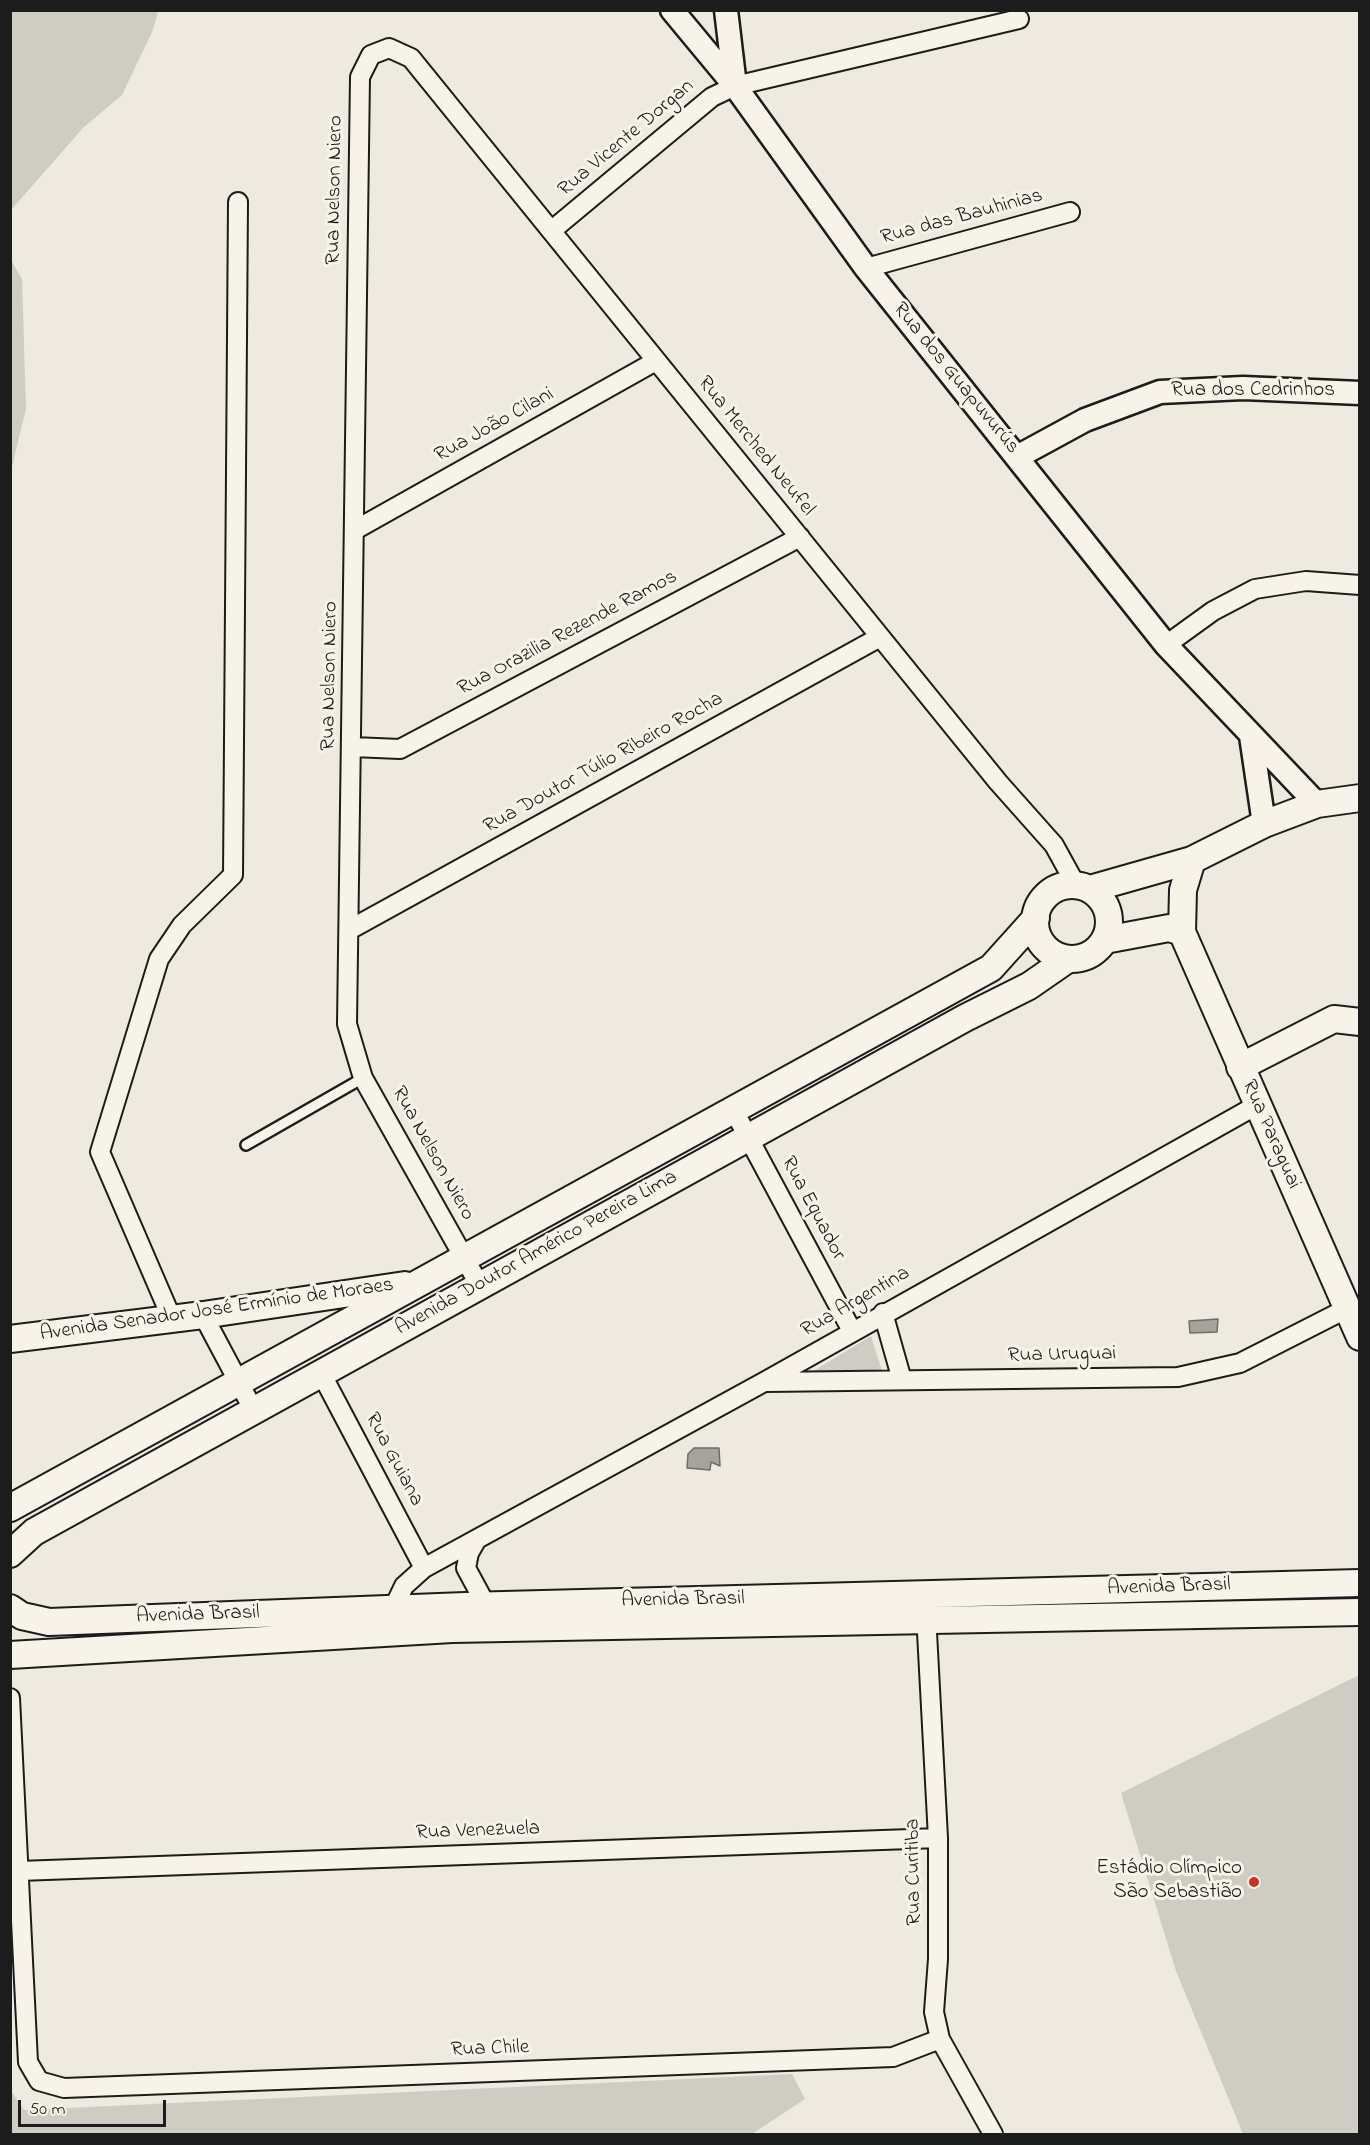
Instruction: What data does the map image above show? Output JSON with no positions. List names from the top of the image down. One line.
{"streets":{"main road":["Rua Paraguai","Avenida Doutor Américo Pereira Lima","Avenida Senador José Ermínio de Moraes","Avenida Brasil"],"street":["Rua Vicente Dorgan","Rua Nelson Niero","Rua das Bauhinias","Rua dos Guapuvurús","Rua dos Cedrinhos","Rua João Cilani","Rua Merched Neufel","Rua Orazilia Rezende Ramos","Rua Doutor Túlio Ribeiro Rocha","Rua Equador","Rua Argentina","Rua Uruguai","Rua Guiana","Rua Venezuela","Rua Curitiba","Rua Chile"]},"crossings":[["Rua Vicente Dorgan","Rua dos Guapuvurús"],["Rua Vicente Dorgan","Rua Merched Neufel"],["Rua Nelson Niero","Rua João Cilani"],["Rua Nelson Niero","Rua Merched Neufel"],["Rua Nelson Niero","Rua Orazilia Rezende Ramos"],["Rua Nelson Niero","Rua Doutor Túlio Ribeiro Rocha"],["Rua Nelson Niero","Avenida Doutor Américo Pereira Lima"],["Rua das Bauhinias","Rua dos Guapuvurús"],["Rua dos Guapuvurús","Rua dos Cedrinhos"],["Rua João Cilani","Rua Merched Neufel"],["Rua Merched Neufel","Rua Orazilia Rezende Ramos"],["Rua Merched Neufel","Rua Doutor Túlio Ribeiro Rocha"],["Rua Merched Neufel","Avenida Doutor Américo Pereira Lima"],["Rua Paraguai","Rua Argentina"],["Rua Paraguai","Rua Uruguai"],["Rua Equador","Avenida Doutor Américo Pereira Lima"],["Rua Equador","Rua Argentina"],["Avenida Doutor Américo Pereira Lima","Avenida Senador José Ermínio de Moraes"],["Avenida Doutor Américo Pereira Lima","Rua Guiana"],["Rua Argentina","Rua Uruguai"],["Rua Argentina","Rua Guiana"],["Rua Argentina","Avenida Brasil"],["Avenida Brasil","Rua Curitiba"],["Rua Venezuela","Rua Curitiba"],["Rua Curitiba","Rua Chile"]],"places":["Estádio Olímpico São Sebastião"],"scale_bar":"50 m"}
